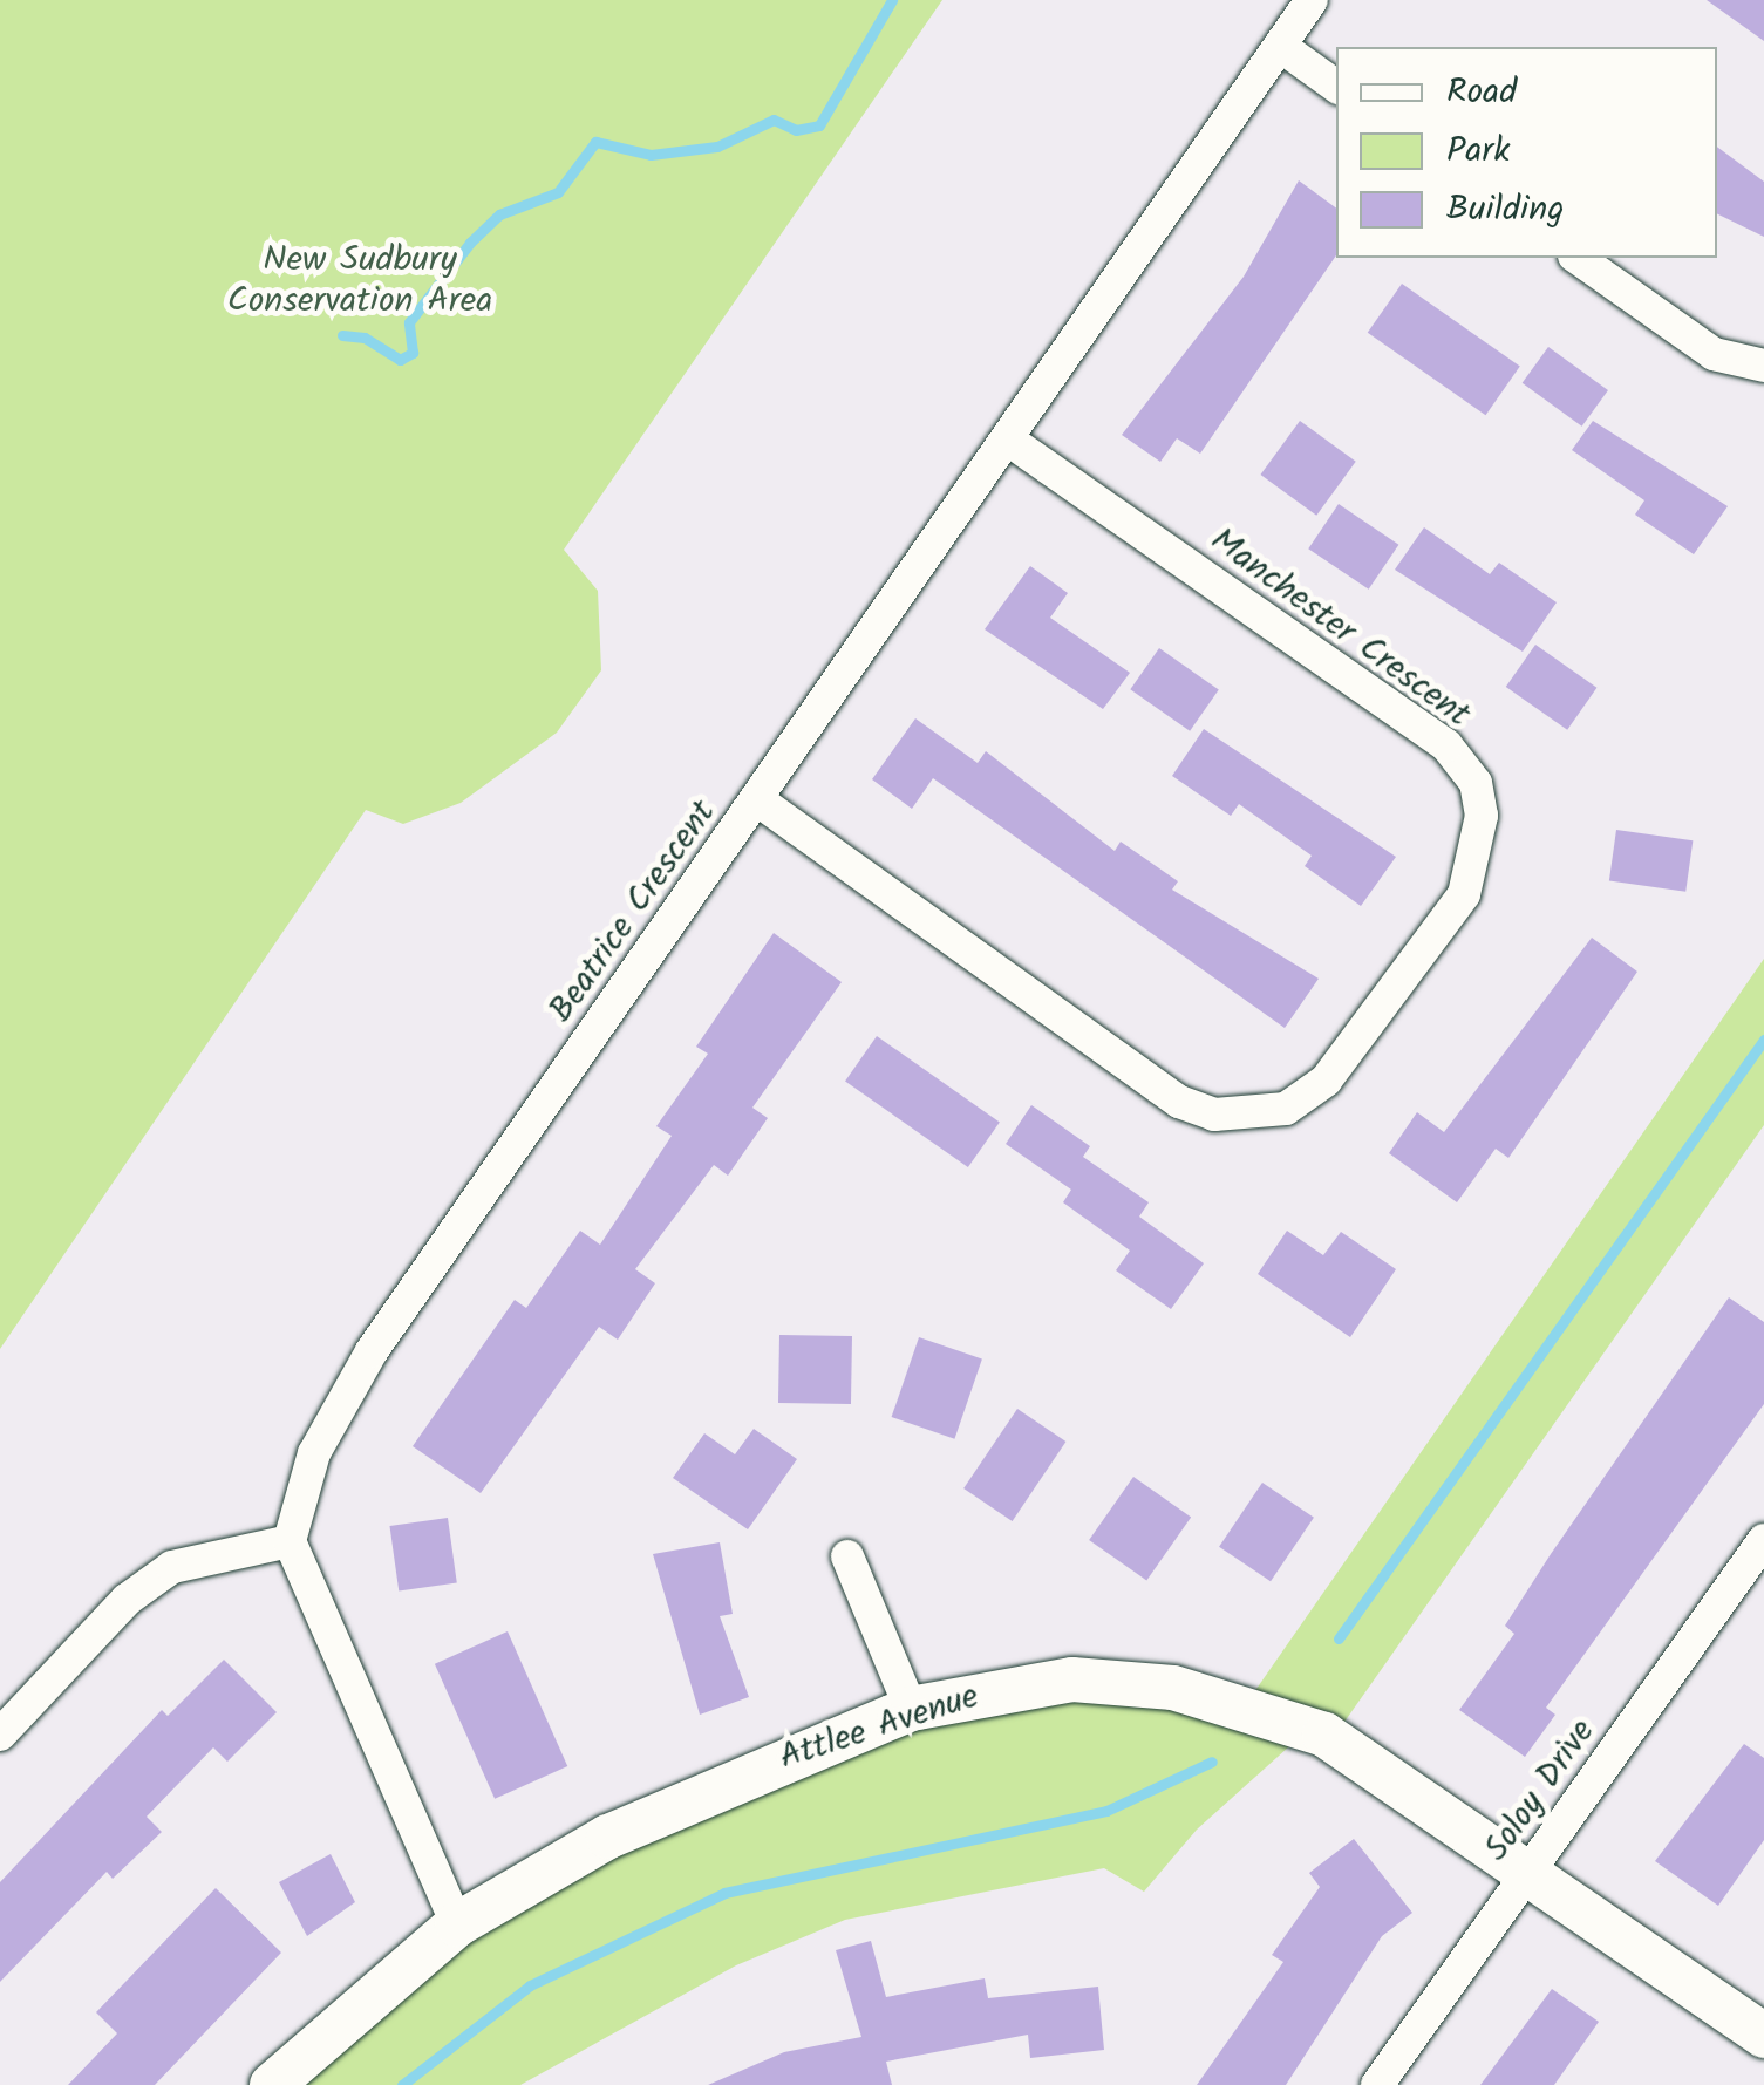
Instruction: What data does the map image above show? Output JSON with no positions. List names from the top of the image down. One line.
{"streets":{"street":["Manchester Crescent","Beatrice Crescent","Attlee Avenue","Soloy Drive"]},"crossings":[["Manchester Crescent","Beatrice Crescent"],["Attlee Avenue","Soloy Drive"]],"parks":["New Sudbury Conservation Area"],"legend":["Road","Park","Building"]}
